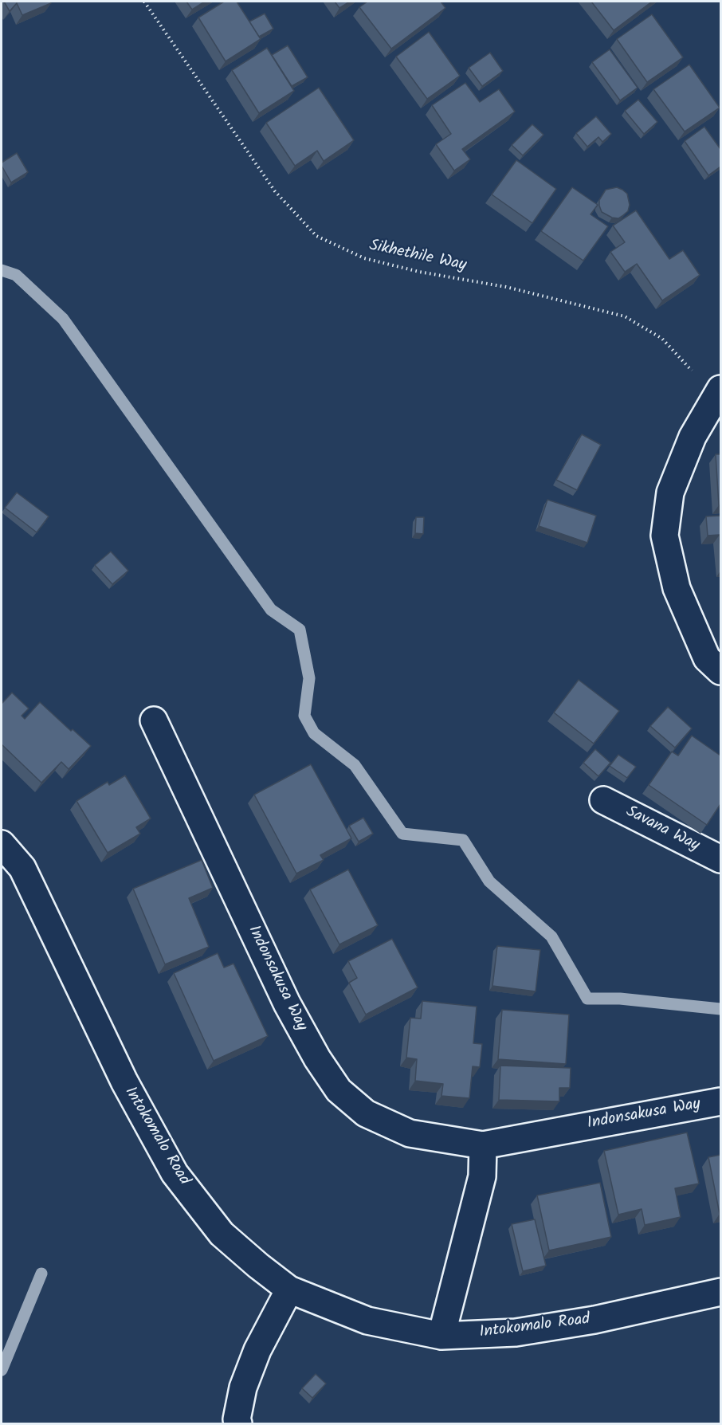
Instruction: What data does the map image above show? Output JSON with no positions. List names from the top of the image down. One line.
{"streets":{"street":["Savana Way","Indonsakusa Way","Intokomalo Road"],"path":["Sikhethile Way"]}}
